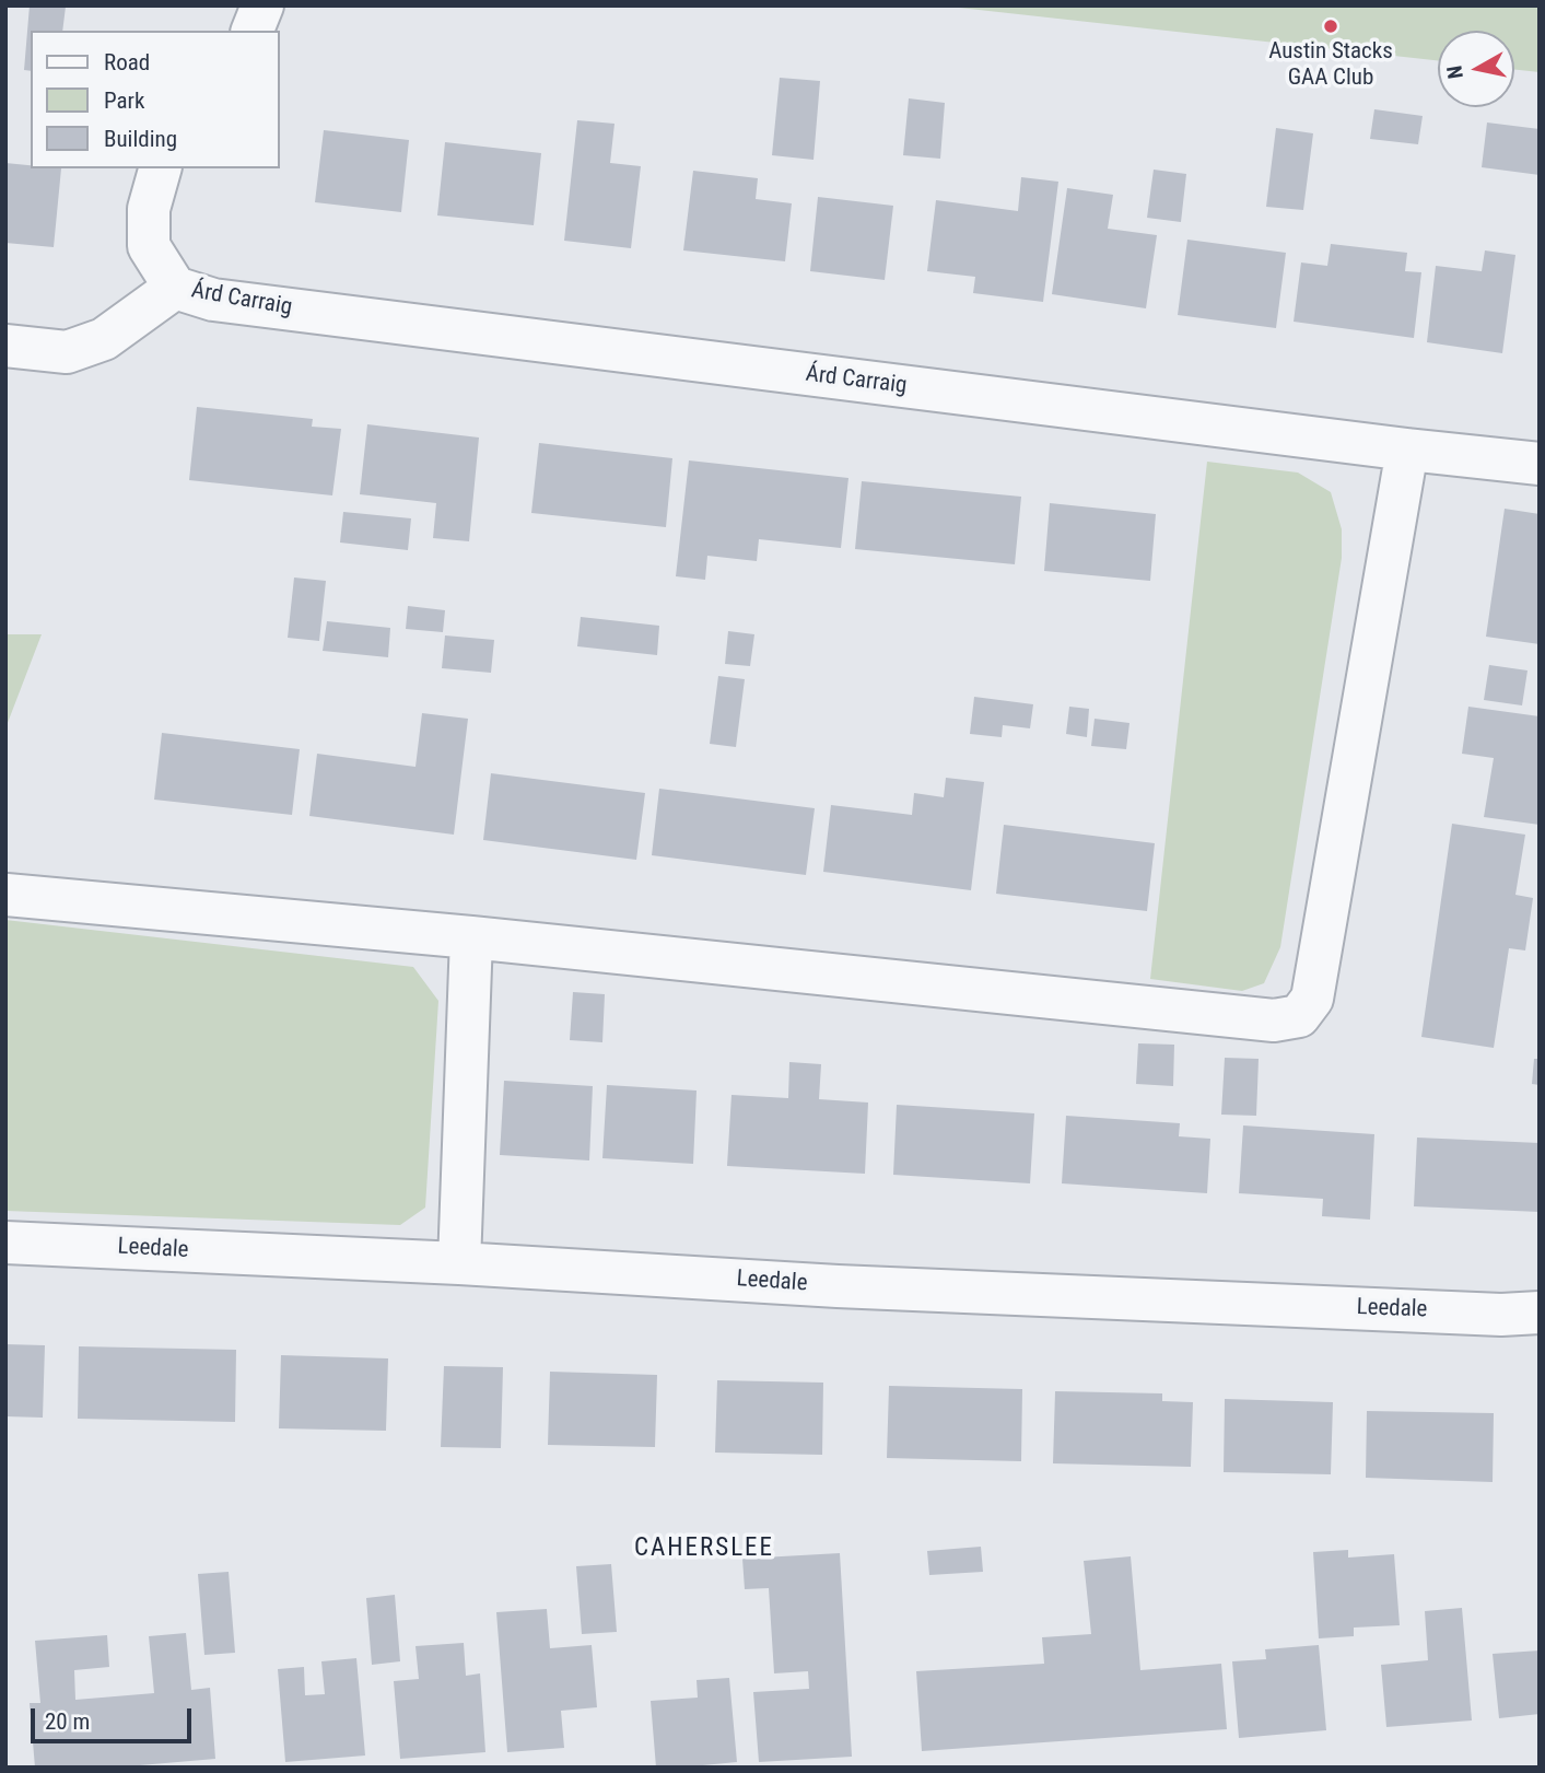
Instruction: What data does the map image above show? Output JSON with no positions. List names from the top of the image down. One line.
{"streets":{"street":["Árd Carraig","Leedale"]},"districts":["CAHERSLEE"],"places":["Austin Stacks GAA Club"],"legend":["Road","Park","Building"],"scale_bar":"20 m","north":"left"}
